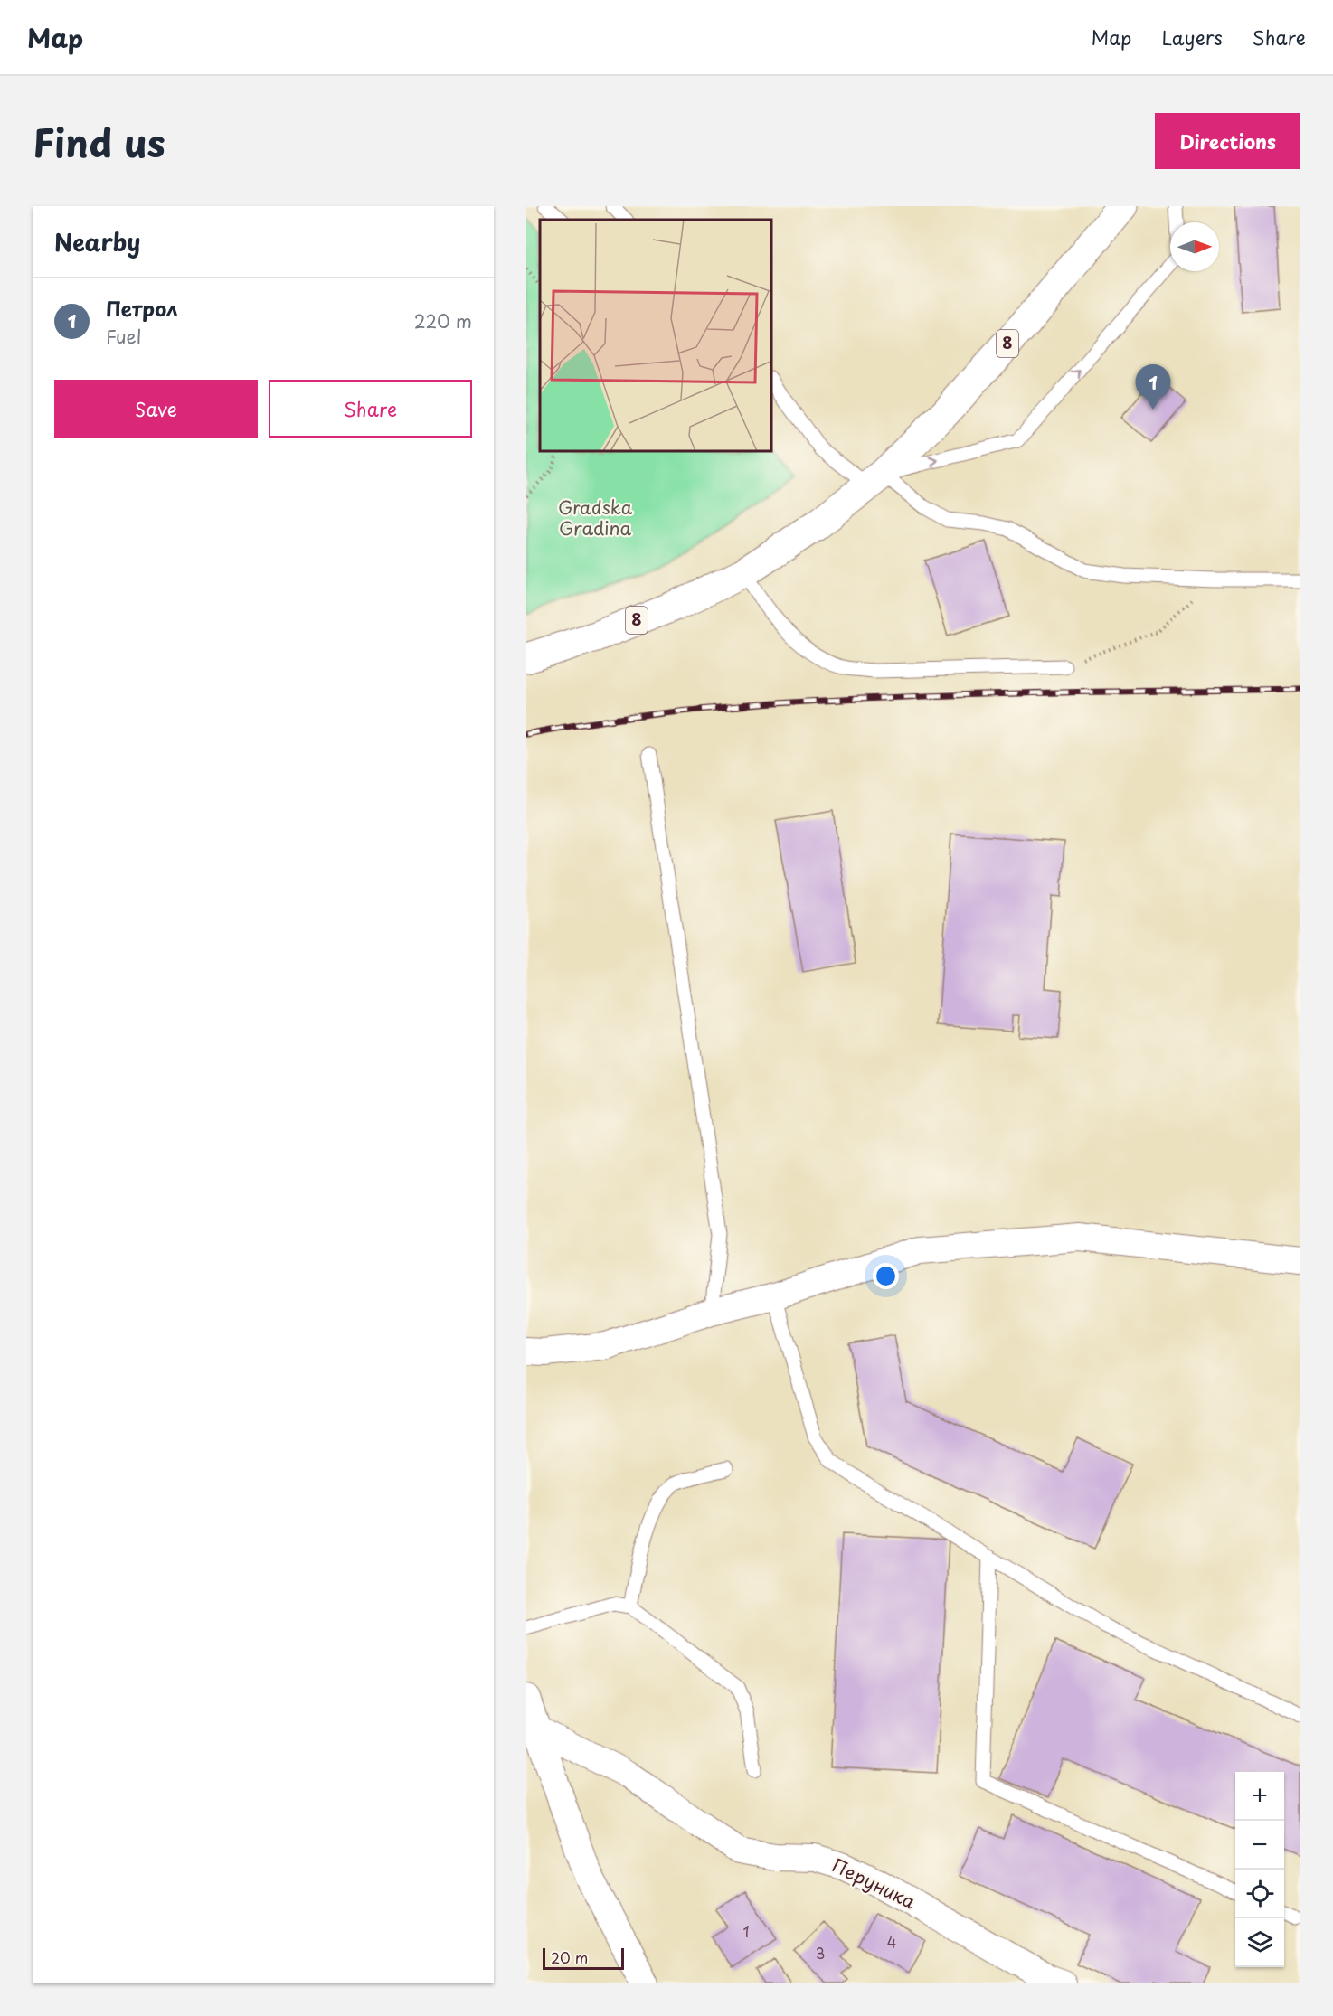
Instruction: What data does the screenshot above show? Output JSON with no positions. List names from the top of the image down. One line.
{"streets":{"main road":["8"],"street":["Перуника"]},"parks":["Gradska Gradina"],"house_numbers":["1","4","3"],"scale_bar":"20 m","north":"right","page":{"header":"Map","nav":["Map","Layers","Share"],"title":"Find us","buttons":["Directions",["Save","Share"]],"heading":"Nearby","list":[{"mark":"1","name":"Петрол","note":"Fuel","value":"220 m"}],"pins":"1","map_buttons":["+","−"],"scale":"20 m"}}
